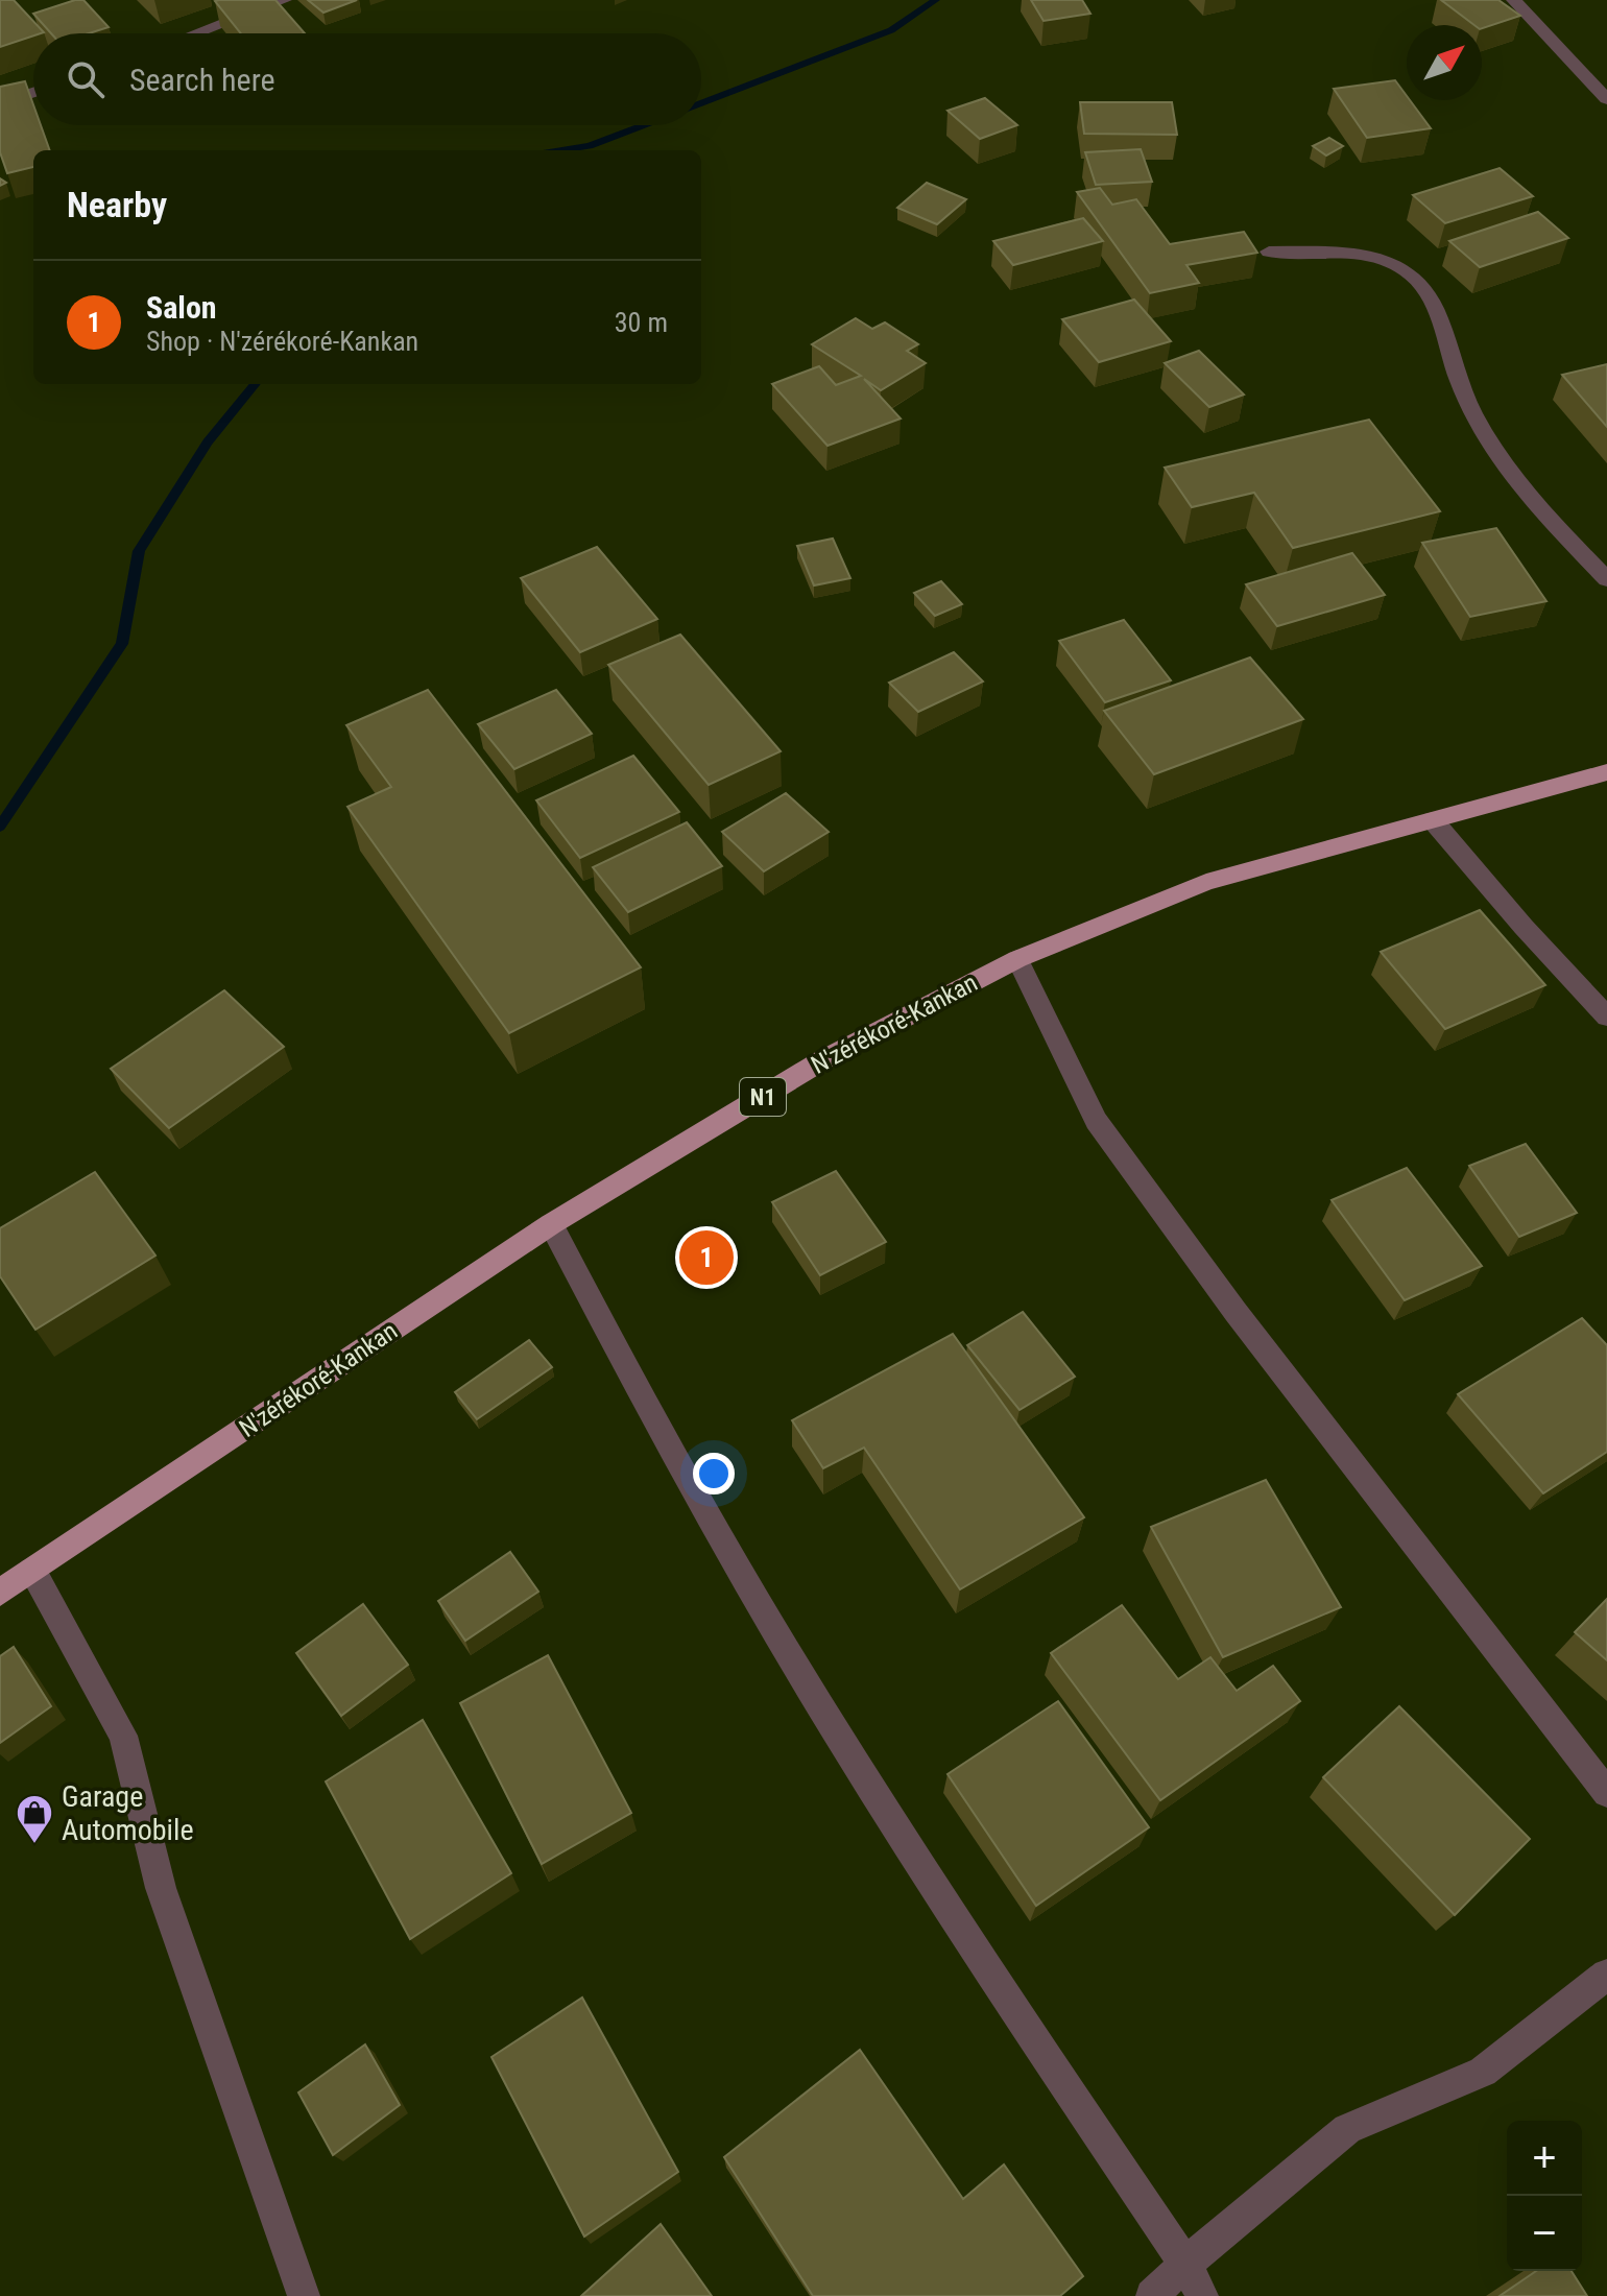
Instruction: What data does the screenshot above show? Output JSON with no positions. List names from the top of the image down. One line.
{"streets":{"highway":["N'zérékoré-Kankan","N1"]},"places":{"shop":["Garage Automobile"]},"north":"top right","page":{"search":"Search here","heading":"Nearby","list":[{"mark":"1","name":"Salon","note":"Shop · N'zérékoré-Kankan","value":"30 m"}],"pins":"1","map_buttons":["+","−"]}}
